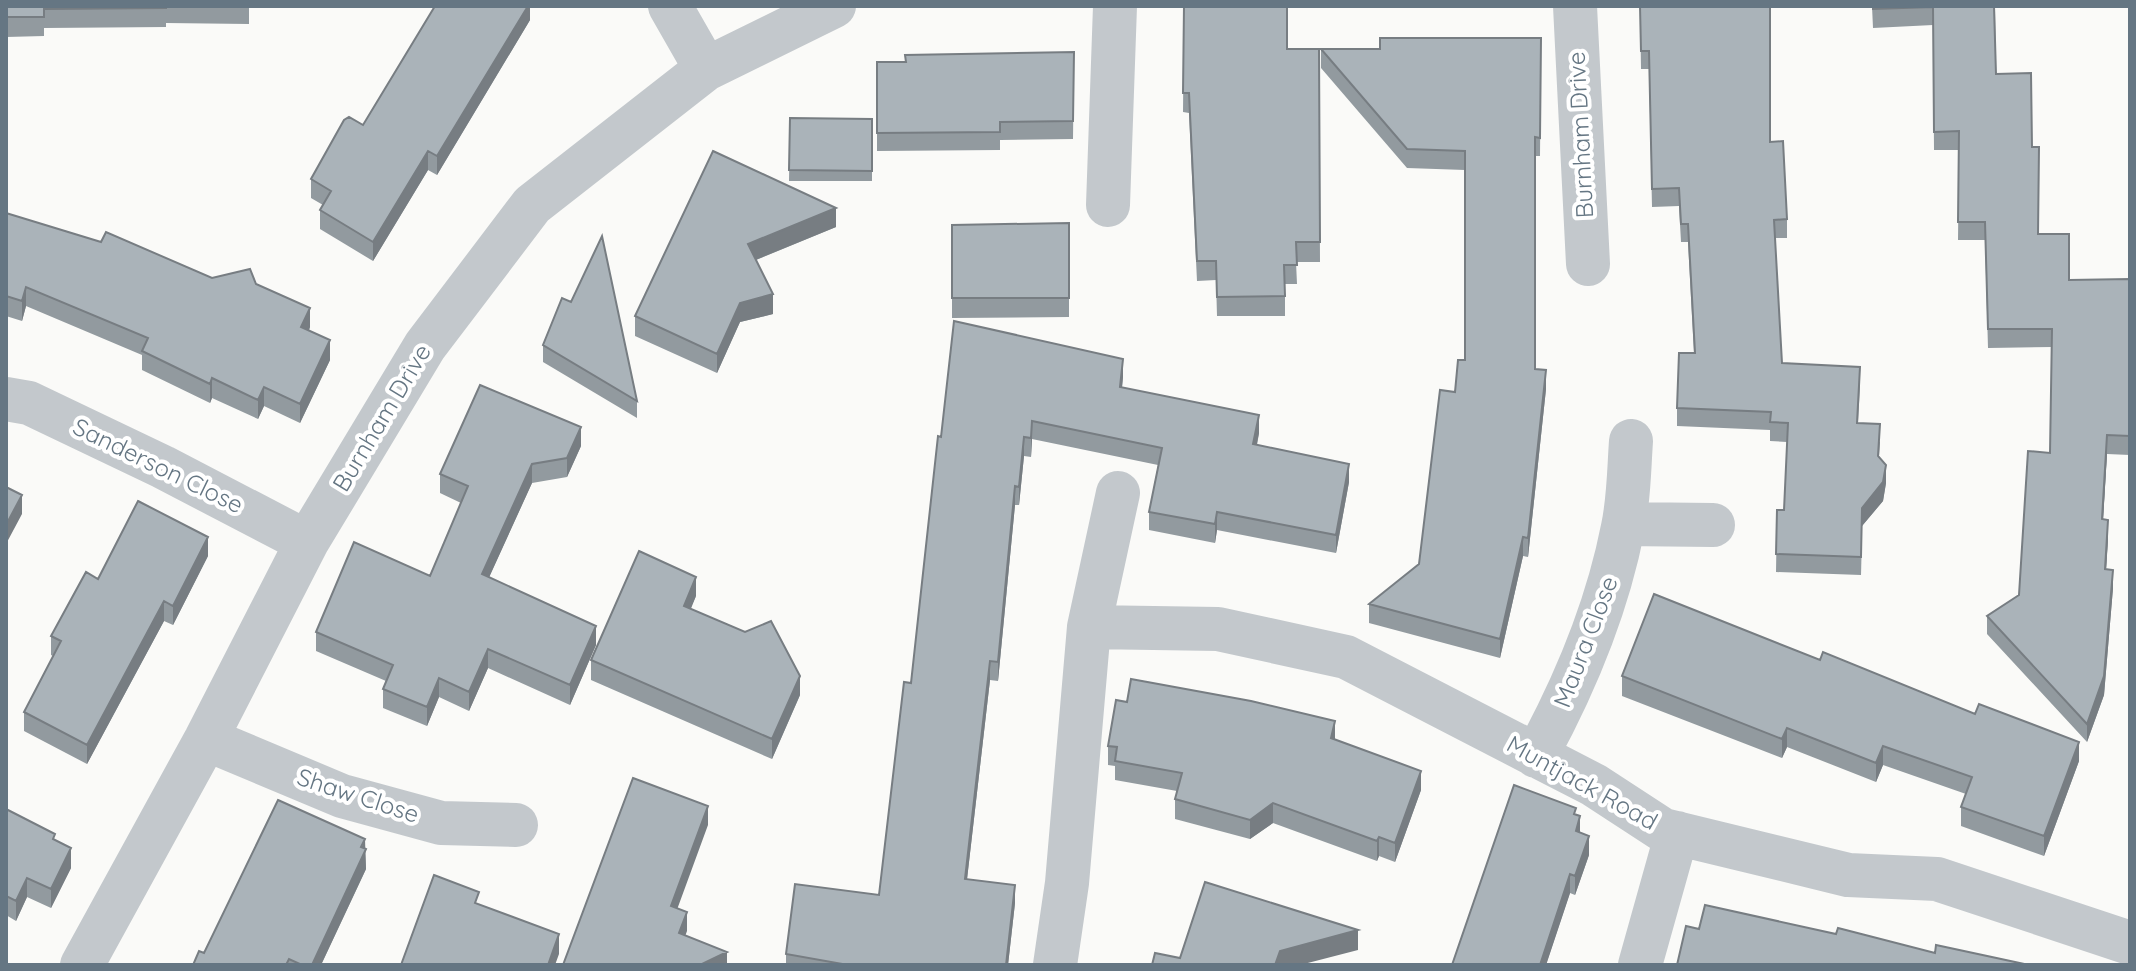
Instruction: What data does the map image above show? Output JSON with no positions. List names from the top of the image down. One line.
{"streets":{"street":["Burnham Drive","Sanderson Close","Maura Close","Muntjack Road","Shaw Close"]},"crossings":[["Burnham Drive","Sanderson Close"],["Burnham Drive","Shaw Close"],["Maura Close","Muntjack Road"]]}
